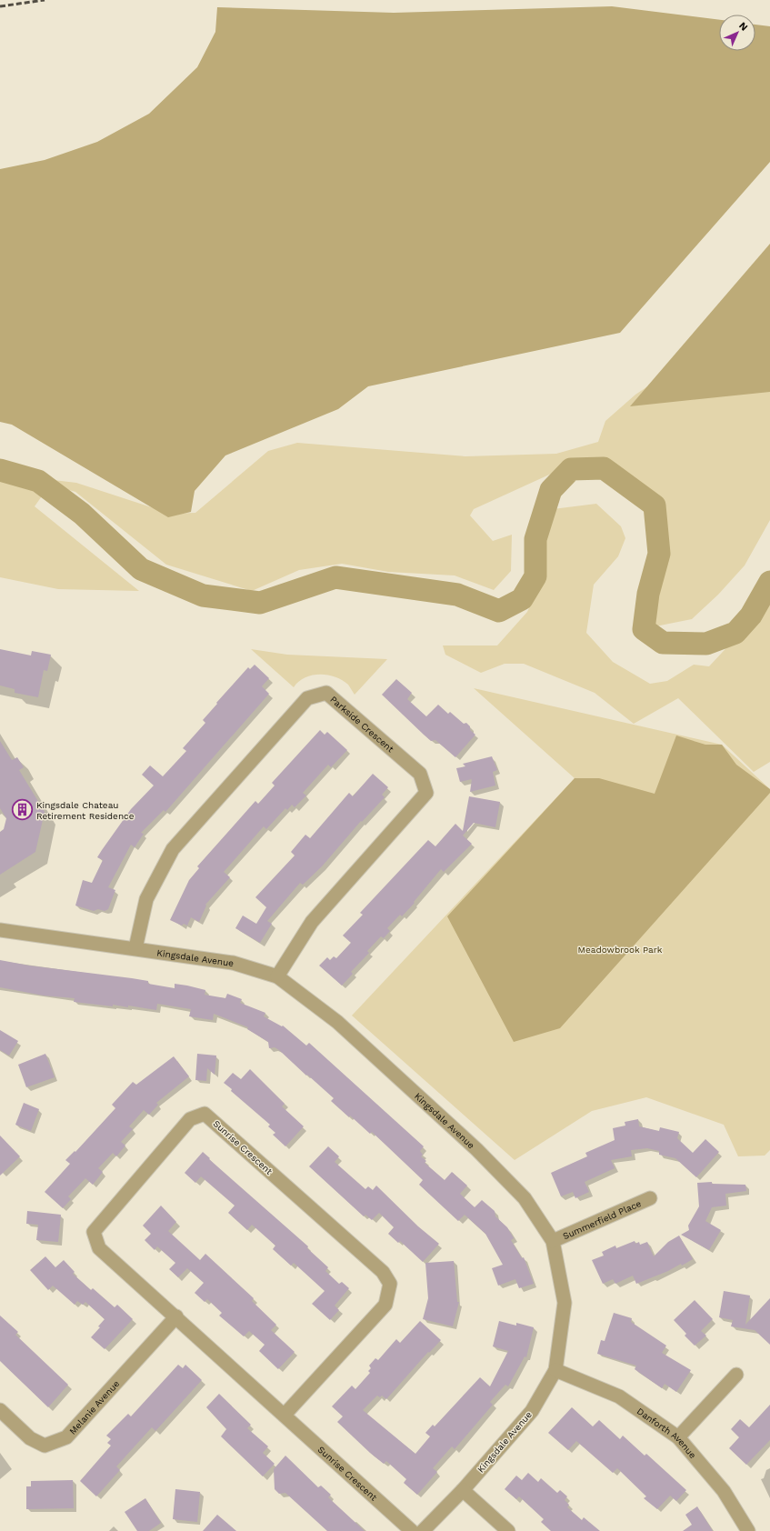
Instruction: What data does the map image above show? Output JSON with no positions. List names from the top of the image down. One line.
{"streets":{"street":["Parkside Crescent","Kingsdale Avenue","Sunrise Crescent","Summerfield Place","Melanie Avenue","Danforth Avenue"]},"crossings":[["Parkside Crescent","Kingsdale Avenue"],["Kingsdale Avenue","Summerfield Place"],["Kingsdale Avenue","Danforth Avenue"],["Sunrise Crescent","Melanie Avenue"]],"parks":["Meadowbrook Park"],"places":{"building":["Kingsdale Chateau Retirement Residence"]},"north":"top right"}
